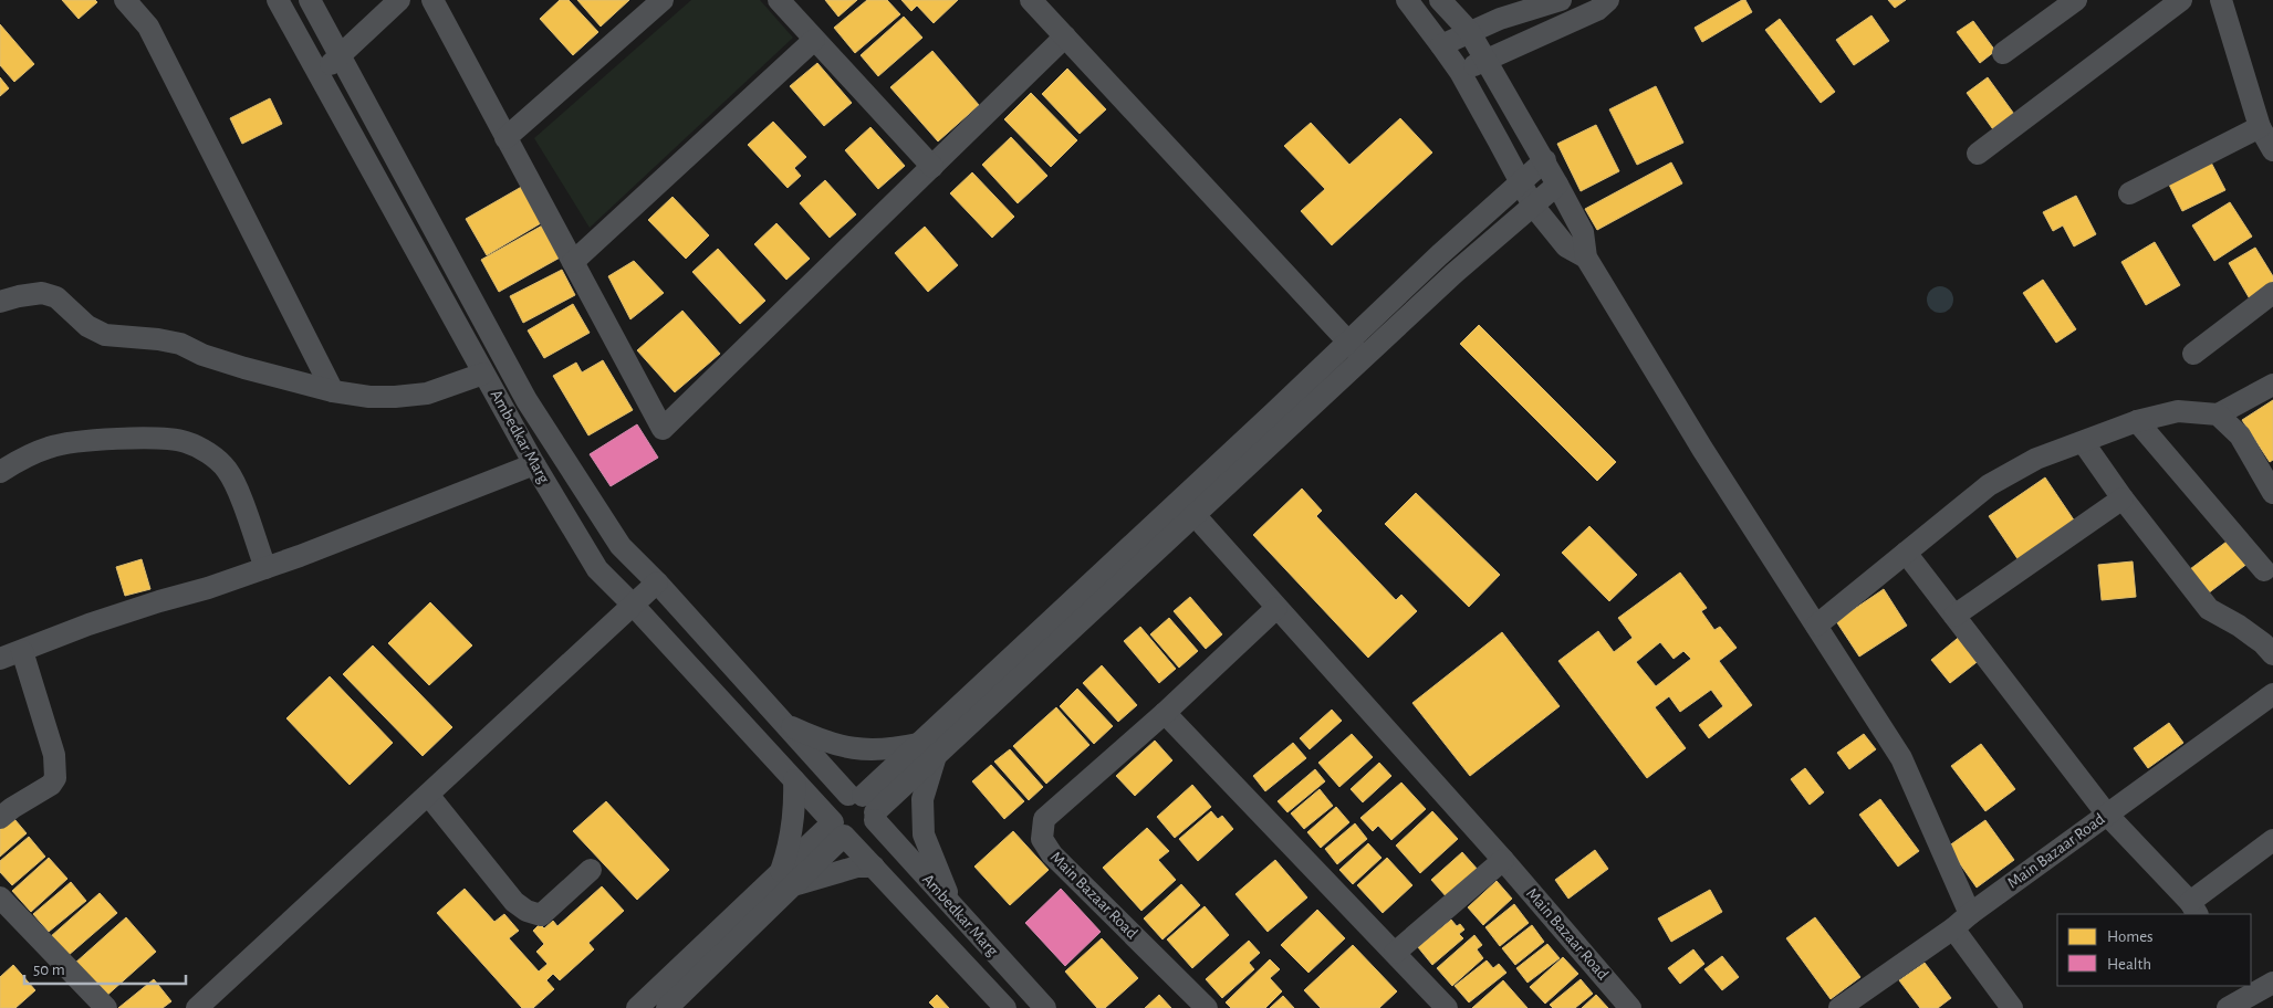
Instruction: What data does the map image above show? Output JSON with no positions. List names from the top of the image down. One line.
{"streets":{"street":["Ambedkar Marg","Main Bazaar Road"]},"legend":["Homes","Health"],"scale_bar":"50 m"}
